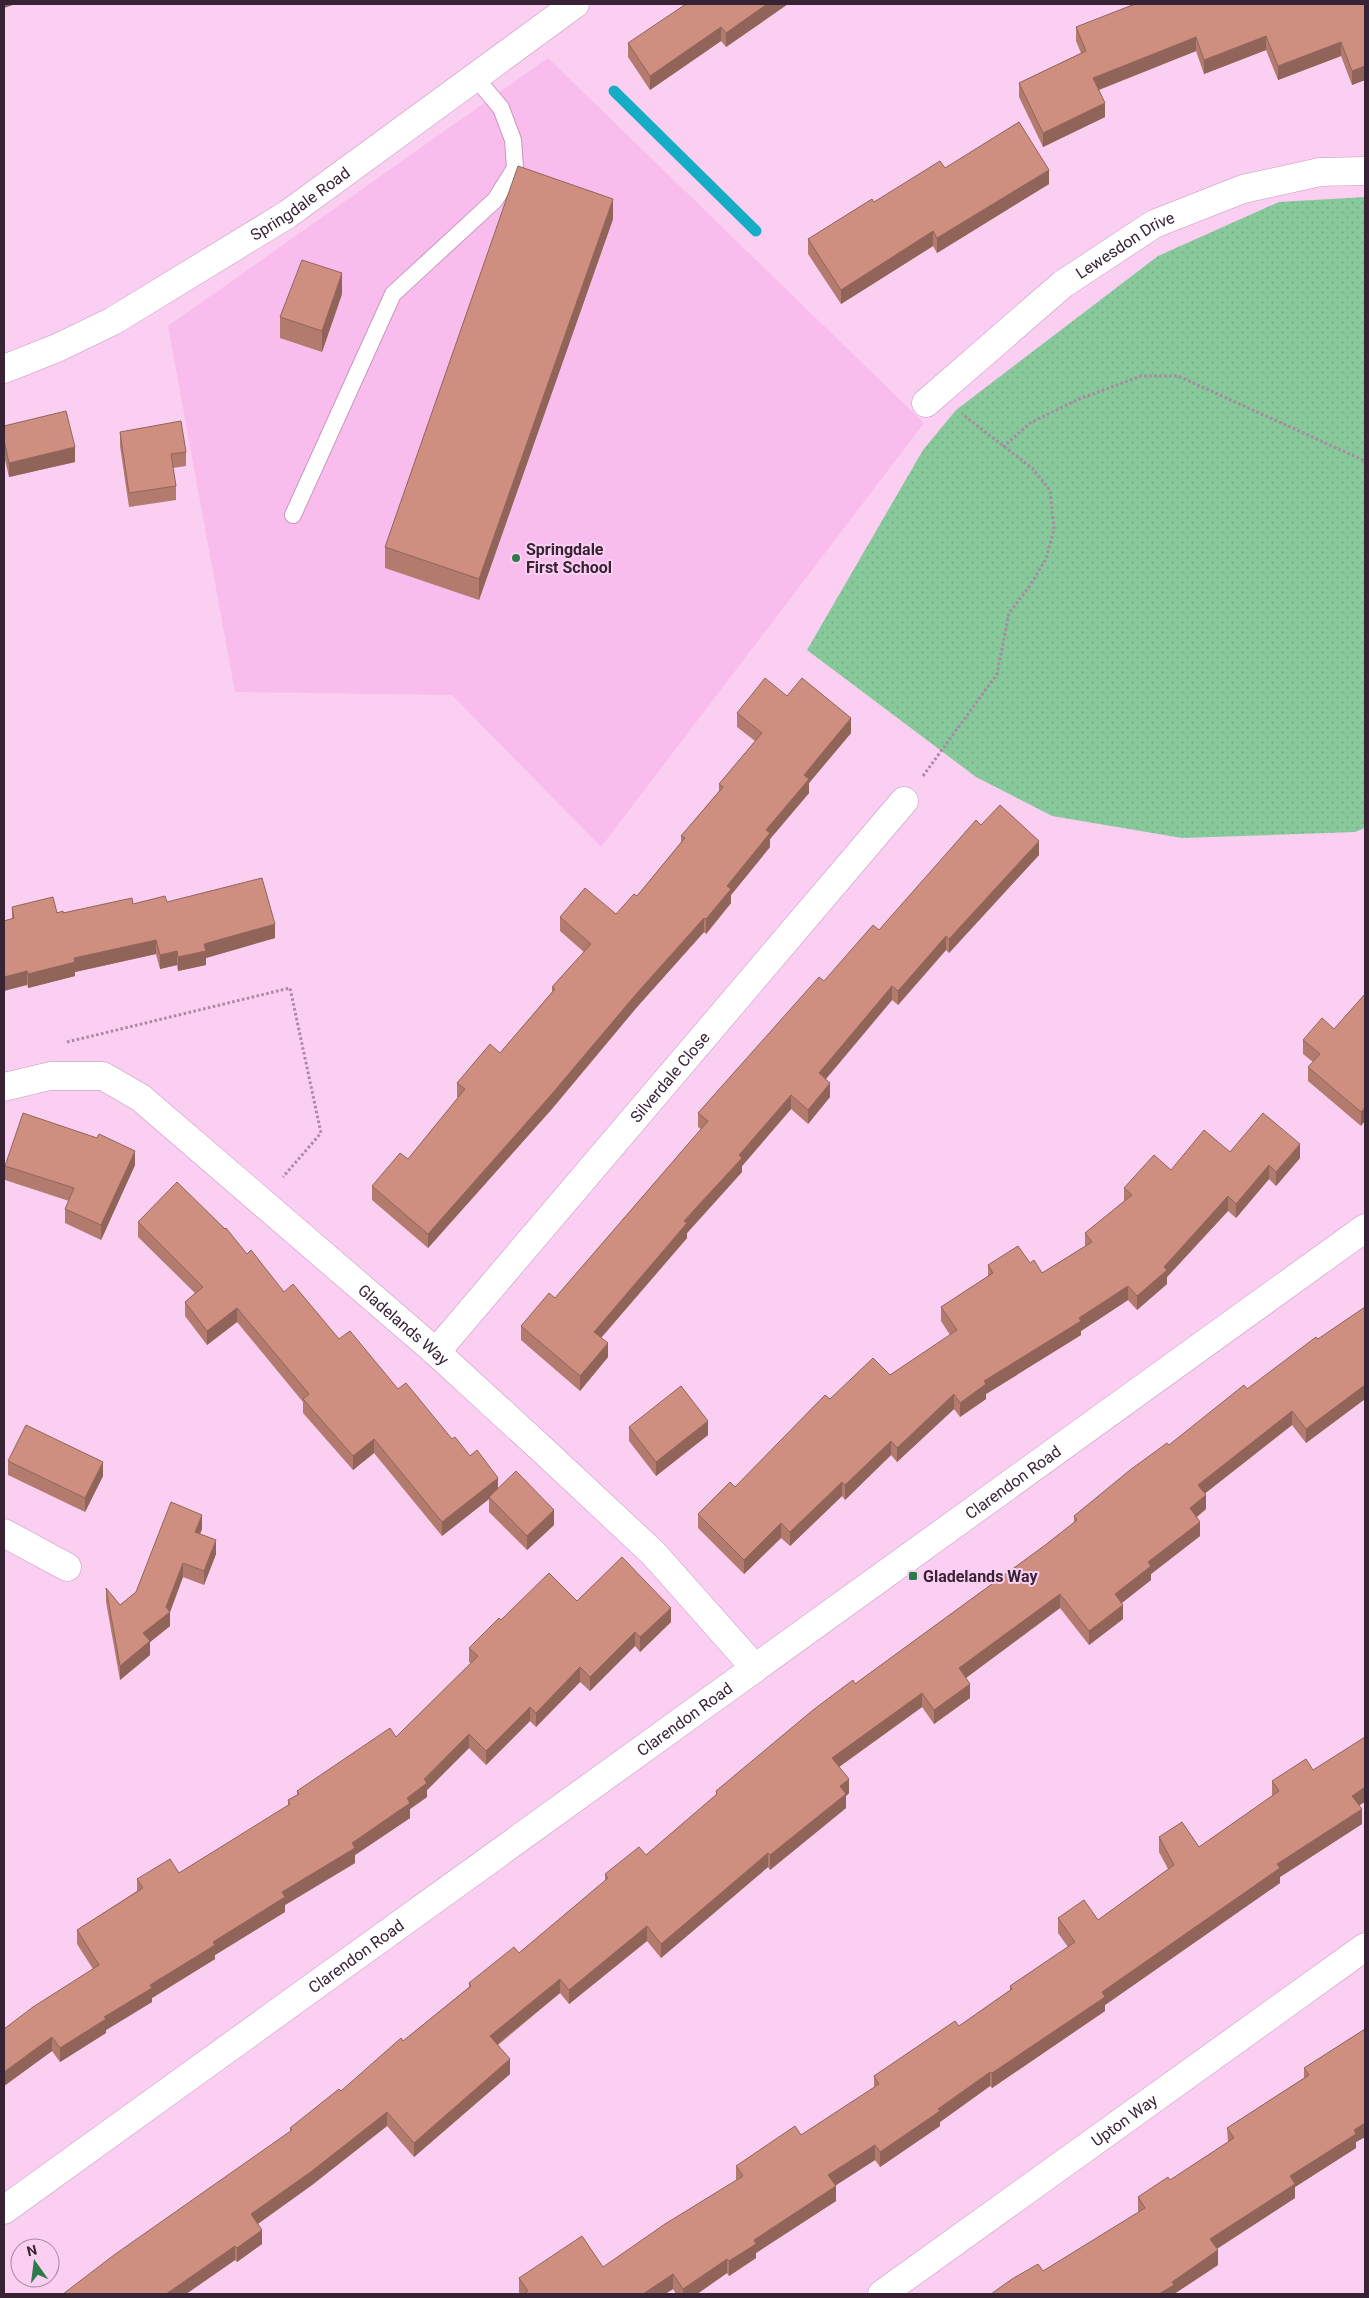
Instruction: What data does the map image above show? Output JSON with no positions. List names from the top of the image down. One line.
{"streets":{"street":["Springdale Road","Lewesdon Drive","Silverdale Close","Gladelands Way","Clarendon Road","Upton Way"]},"crossings":[["Silverdale Close","Gladelands Way"],["Gladelands Way","Clarendon Road"]],"places":{"other":["Springdale First School"],"transit":["Gladelands Way"]},"north":"top"}
